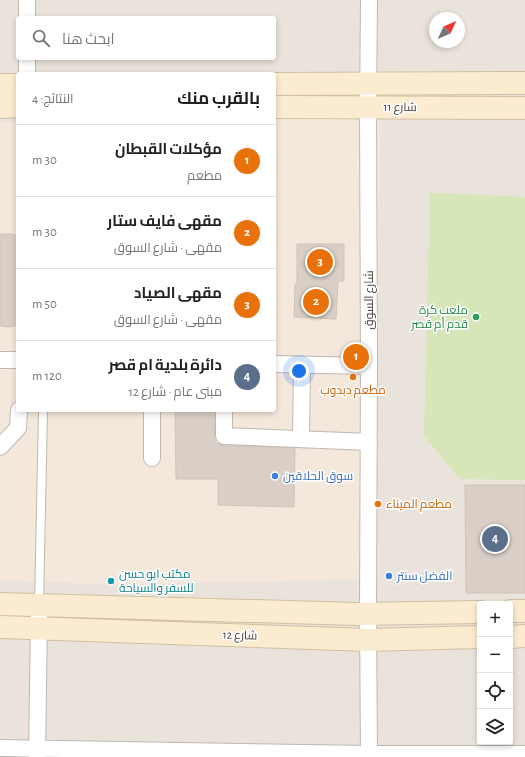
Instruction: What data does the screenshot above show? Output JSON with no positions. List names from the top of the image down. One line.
{"streets":{"street":["شارع 11","شارع السوق","شارع 12"]},"crossings":[["شارع 11","شارع السوق"],["شارع السوق","شارع 12"]],"places":["ملعب كرة قدم أم قصر","مطعم دبدوب","سوق الحلاقين","مطعم الميناء","الفضل سنتر","مكتب ابو حسن للسفر والسياحة"],"north":"top right","page":{"search":"ابحث هنا","heading":["بالقرب منك","النتائج: 4"],"list":[{"mark":"1","name":"مؤكلات القبطان","note":"مطعم","value":"30 m"},{"mark":"2","name":"مقهى فايف ستار","note":"مقهى · شارع السوق","value":"30 m"},{"mark":"3","name":"مقهى الصياد","note":"مقهى · شارع السوق","value":"50 m"},{"mark":"4","name":"دائرة بلدية ام قصر","note":"مبنى عام · شارع 12","value":"120 m"}],"pins":["3","2","1","4"],"map_buttons":["+","−"]}}
